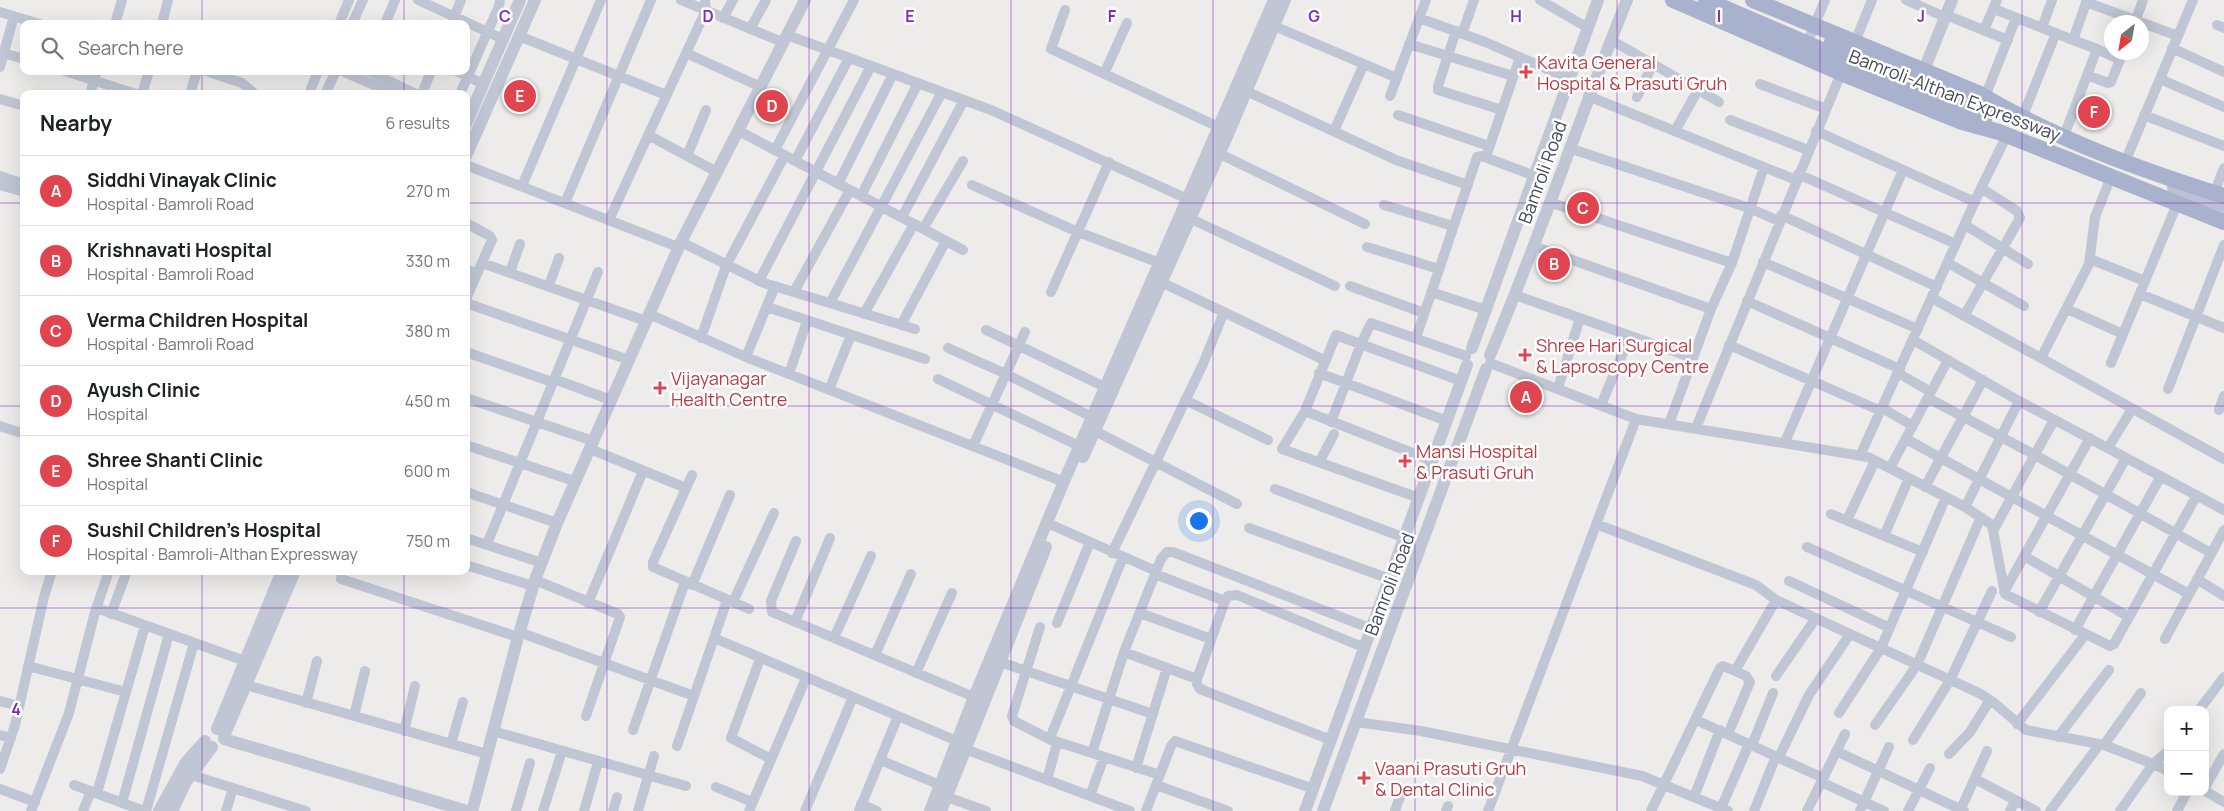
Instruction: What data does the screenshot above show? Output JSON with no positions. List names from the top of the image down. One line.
{"streets":{"main road":["Bamroli-Althan Expressway"],"street":["Bamroli Road"]},"places":{"health":["Kavita General Hospital & Prasuti Gruh","Shree Hari Surgical & Laproscopy Centre","Vijayanagar Health Centre","Mansi Hospital & Prasuti Gruh","Vaani Prasuti Gruh & Dental Clinic"]},"north":"bottom left","page":{"search":"Search here","pins":["E","D","F","C","B","A"],"heading":["Nearby","6 results"],"list":[{"mark":"A","name":"Siddhi Vinayak Clinic","note":"Hospital · Bamroli Road","value":"270 m"},{"mark":"B","name":"Krishnavati Hospital","note":"Hospital · Bamroli Road","value":"330 m"},{"mark":"C","name":"Verma Children Hospital","note":"Hospital · Bamroli Road","value":"380 m"},{"mark":"D","name":"Ayush Clinic","note":"Hospital","value":"450 m"},{"mark":"E","name":"Shree Shanti Clinic","note":"Hospital","value":"600 m"},{"mark":"F","name":"Sushil Children's Hospital","note":"Hospital · Bamroli-Althan Expressway","value":"750 m"}],"map_buttons":["+","−"]},"grid":{"columns":["C","D","E","F","G","H","I","J"],"rows":["4"]}}
